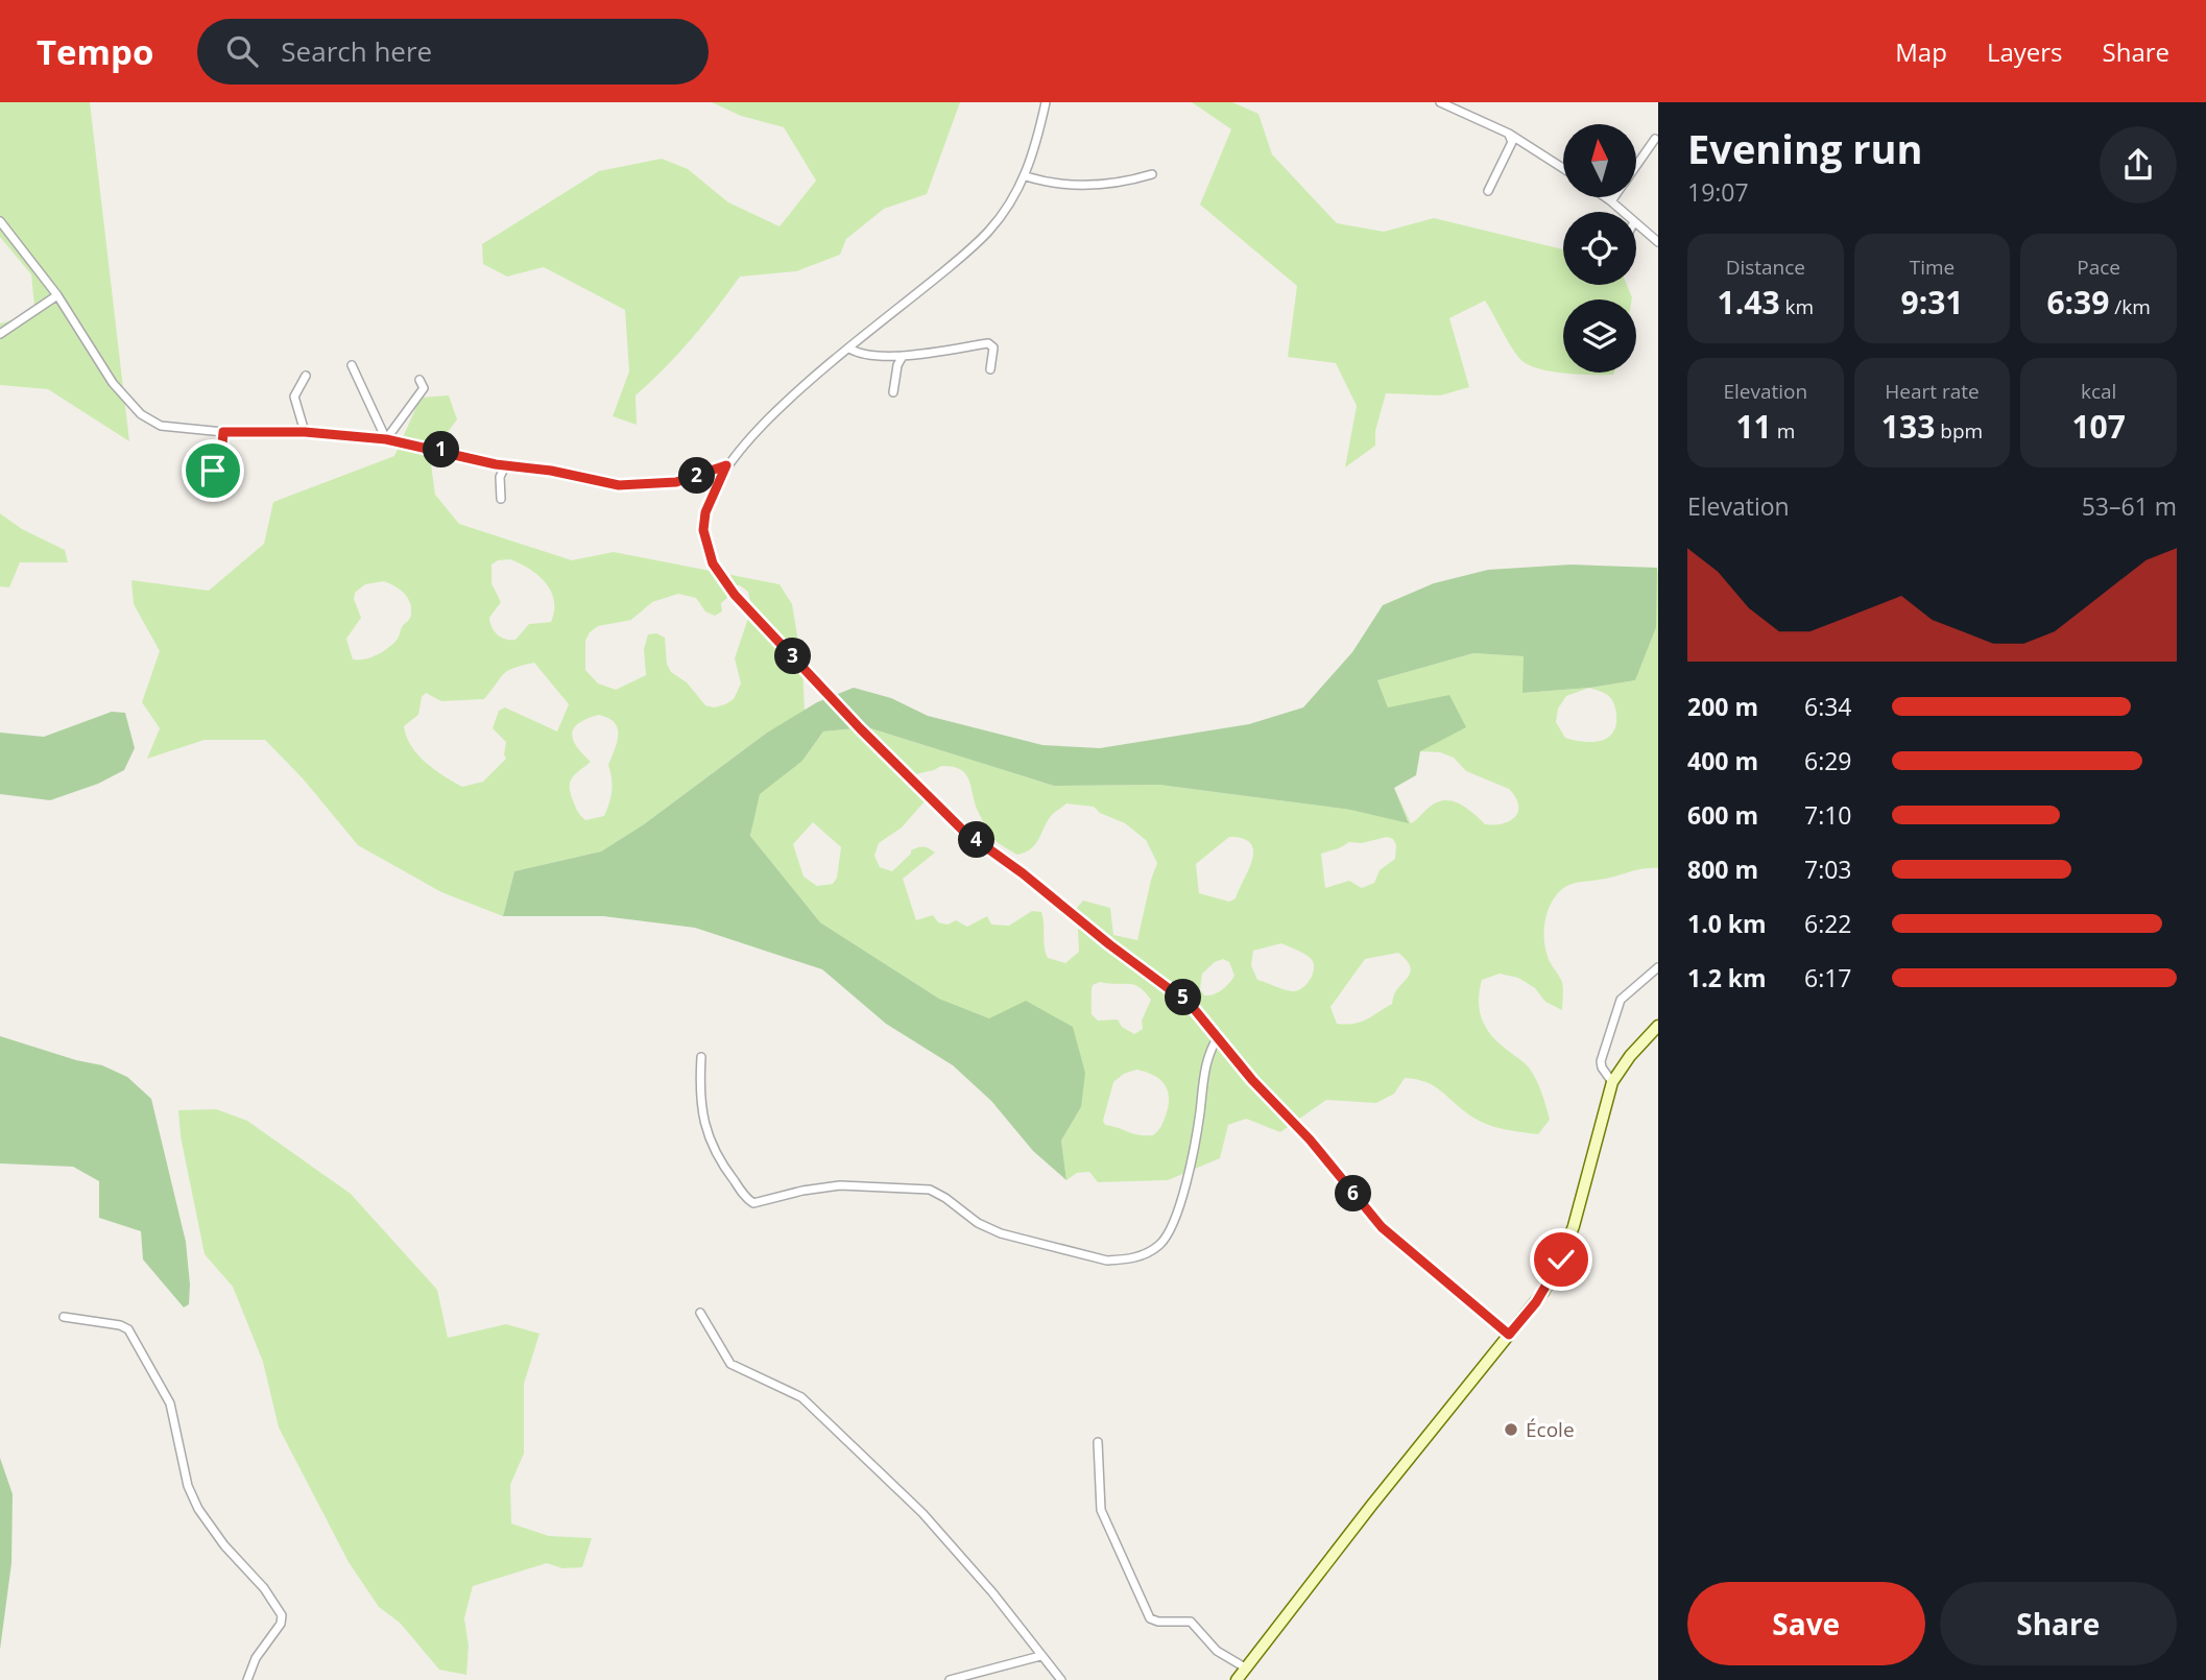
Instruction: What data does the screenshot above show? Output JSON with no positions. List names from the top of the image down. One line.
{"places":["École"],"north":"top","page":{"header":"Tempo","search":"Search here","nav":["Map","Layers","Share"],"heading":["Evening run","19:07"],"stats":[["Distance","1.43 km"],["Time","9:31"],["Pace","6:39 /km"],["Elevation","11 m"],["Heart rate","133 bpm"],["kcal","107"]],"pins":["1","2","3","4","5","6"],"chart":["Elevation","53–61 m"],"list":[{"name":"200 m","note":"6:34"},{"name":"400 m","note":"6:29"},{"name":"600 m","note":"7:10"},{"name":"800 m","note":"7:03"},{"name":"1.0 km","note":"6:22"},{"name":"1.2 km","note":"6:17"}],"buttons":["Save","Share"]}}
